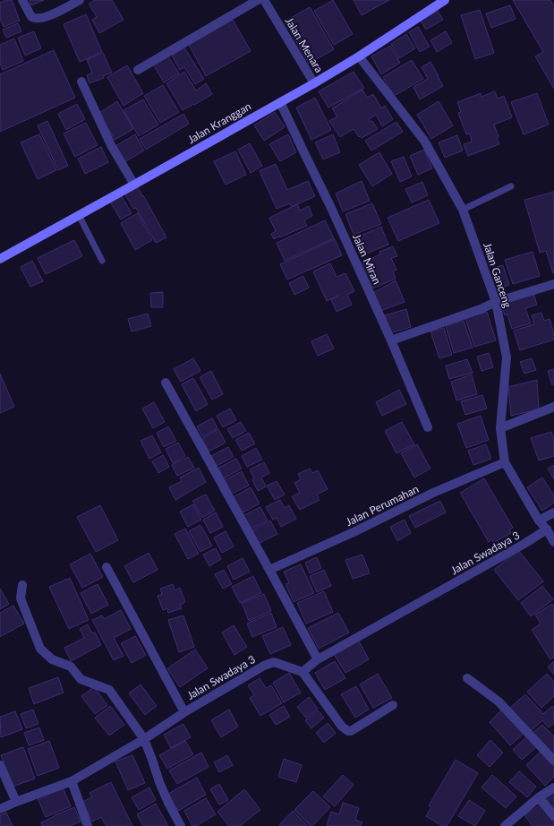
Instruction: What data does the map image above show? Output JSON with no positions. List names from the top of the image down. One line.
{"streets":{"main road":["Jalan Kranggan"],"street":["Jalan Menara","Jalan Miran","Jalan Ganceng","Jalan Perumahan","Jalan Swadaya 3"]},"crossings":[["Jalan Menara","Jalan Kranggan"],["Jalan Kranggan","Jalan Miran"],["Jalan Kranggan","Jalan Ganceng"],["Jalan Ganceng","Jalan Perumahan"],["Jalan Ganceng","Jalan Swadaya 3"]]}
